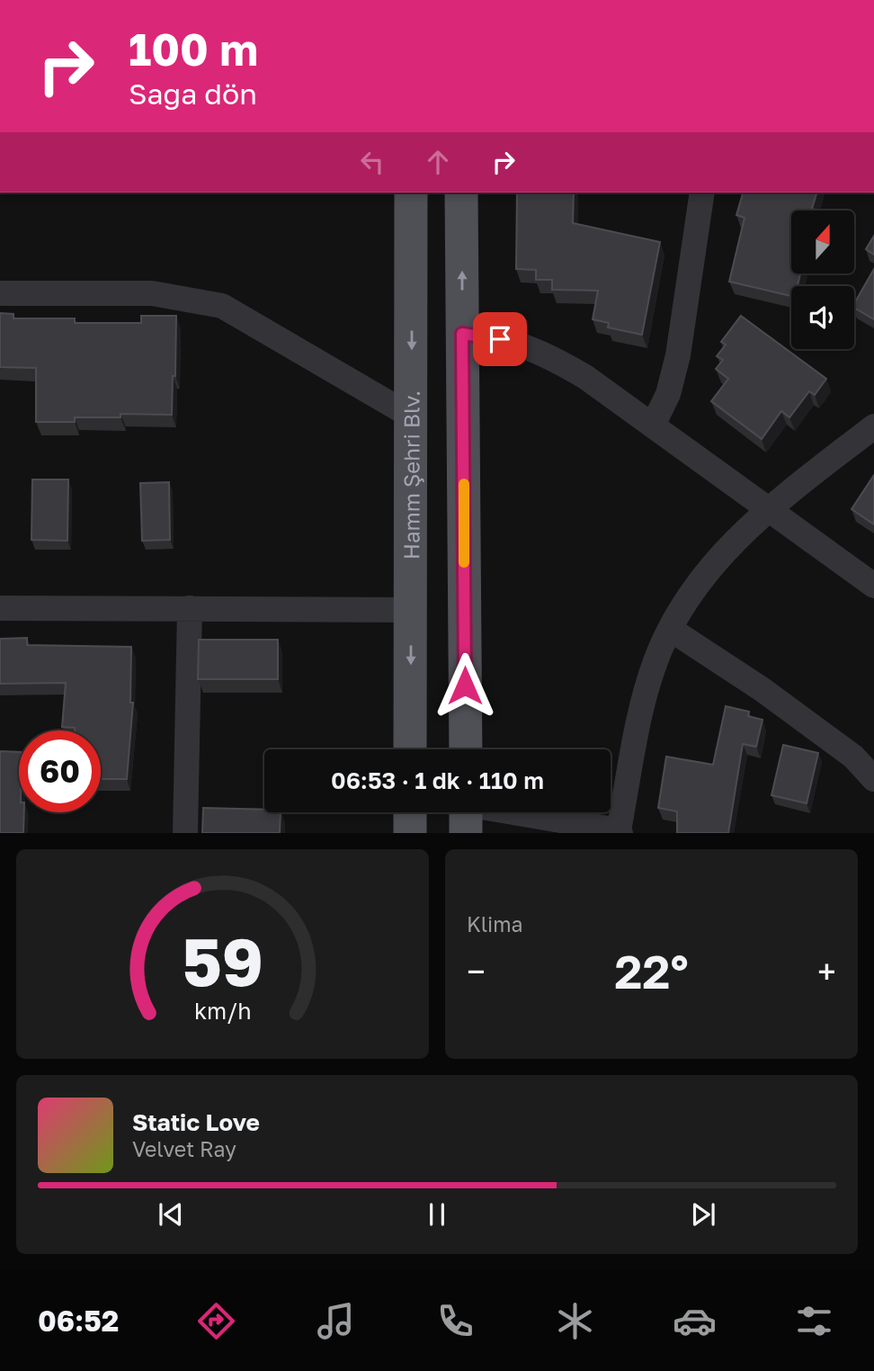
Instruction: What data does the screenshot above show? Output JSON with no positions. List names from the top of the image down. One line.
{"streets":{"main road":["Hamm Şehri Blv."]},"north":"top","page":{"turn":["100 m","Sağa dön"],"limit":"60","trip":"06:53 · 1 dk · 110 m","tile":"Klima","heat":["−","22°","+"],"song":["Static Love","Velvet Ray"],"tabs":"06:52","gauge":["59","km/h"]}}
